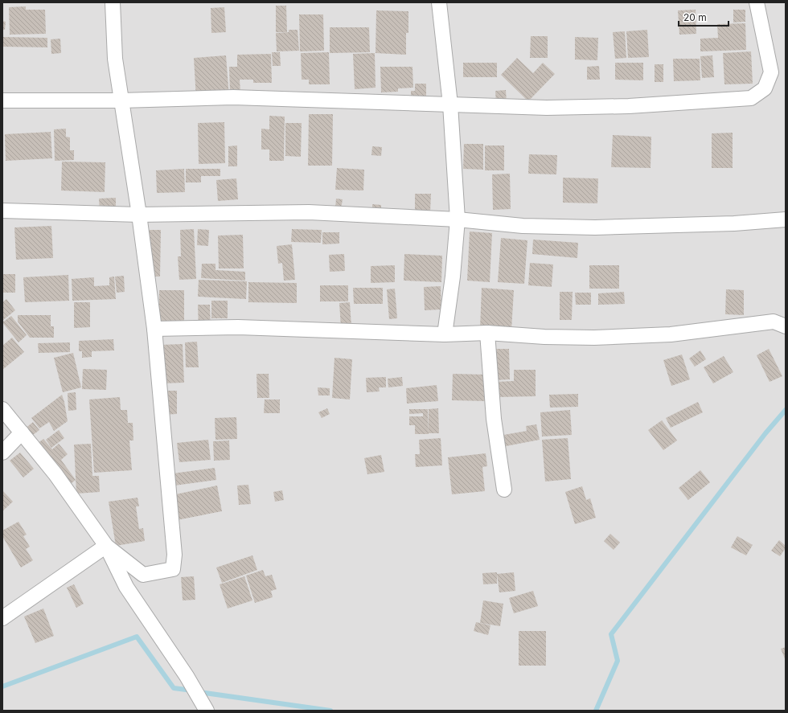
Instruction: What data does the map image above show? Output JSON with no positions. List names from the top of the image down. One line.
{"scale_bar":"20 m"}
